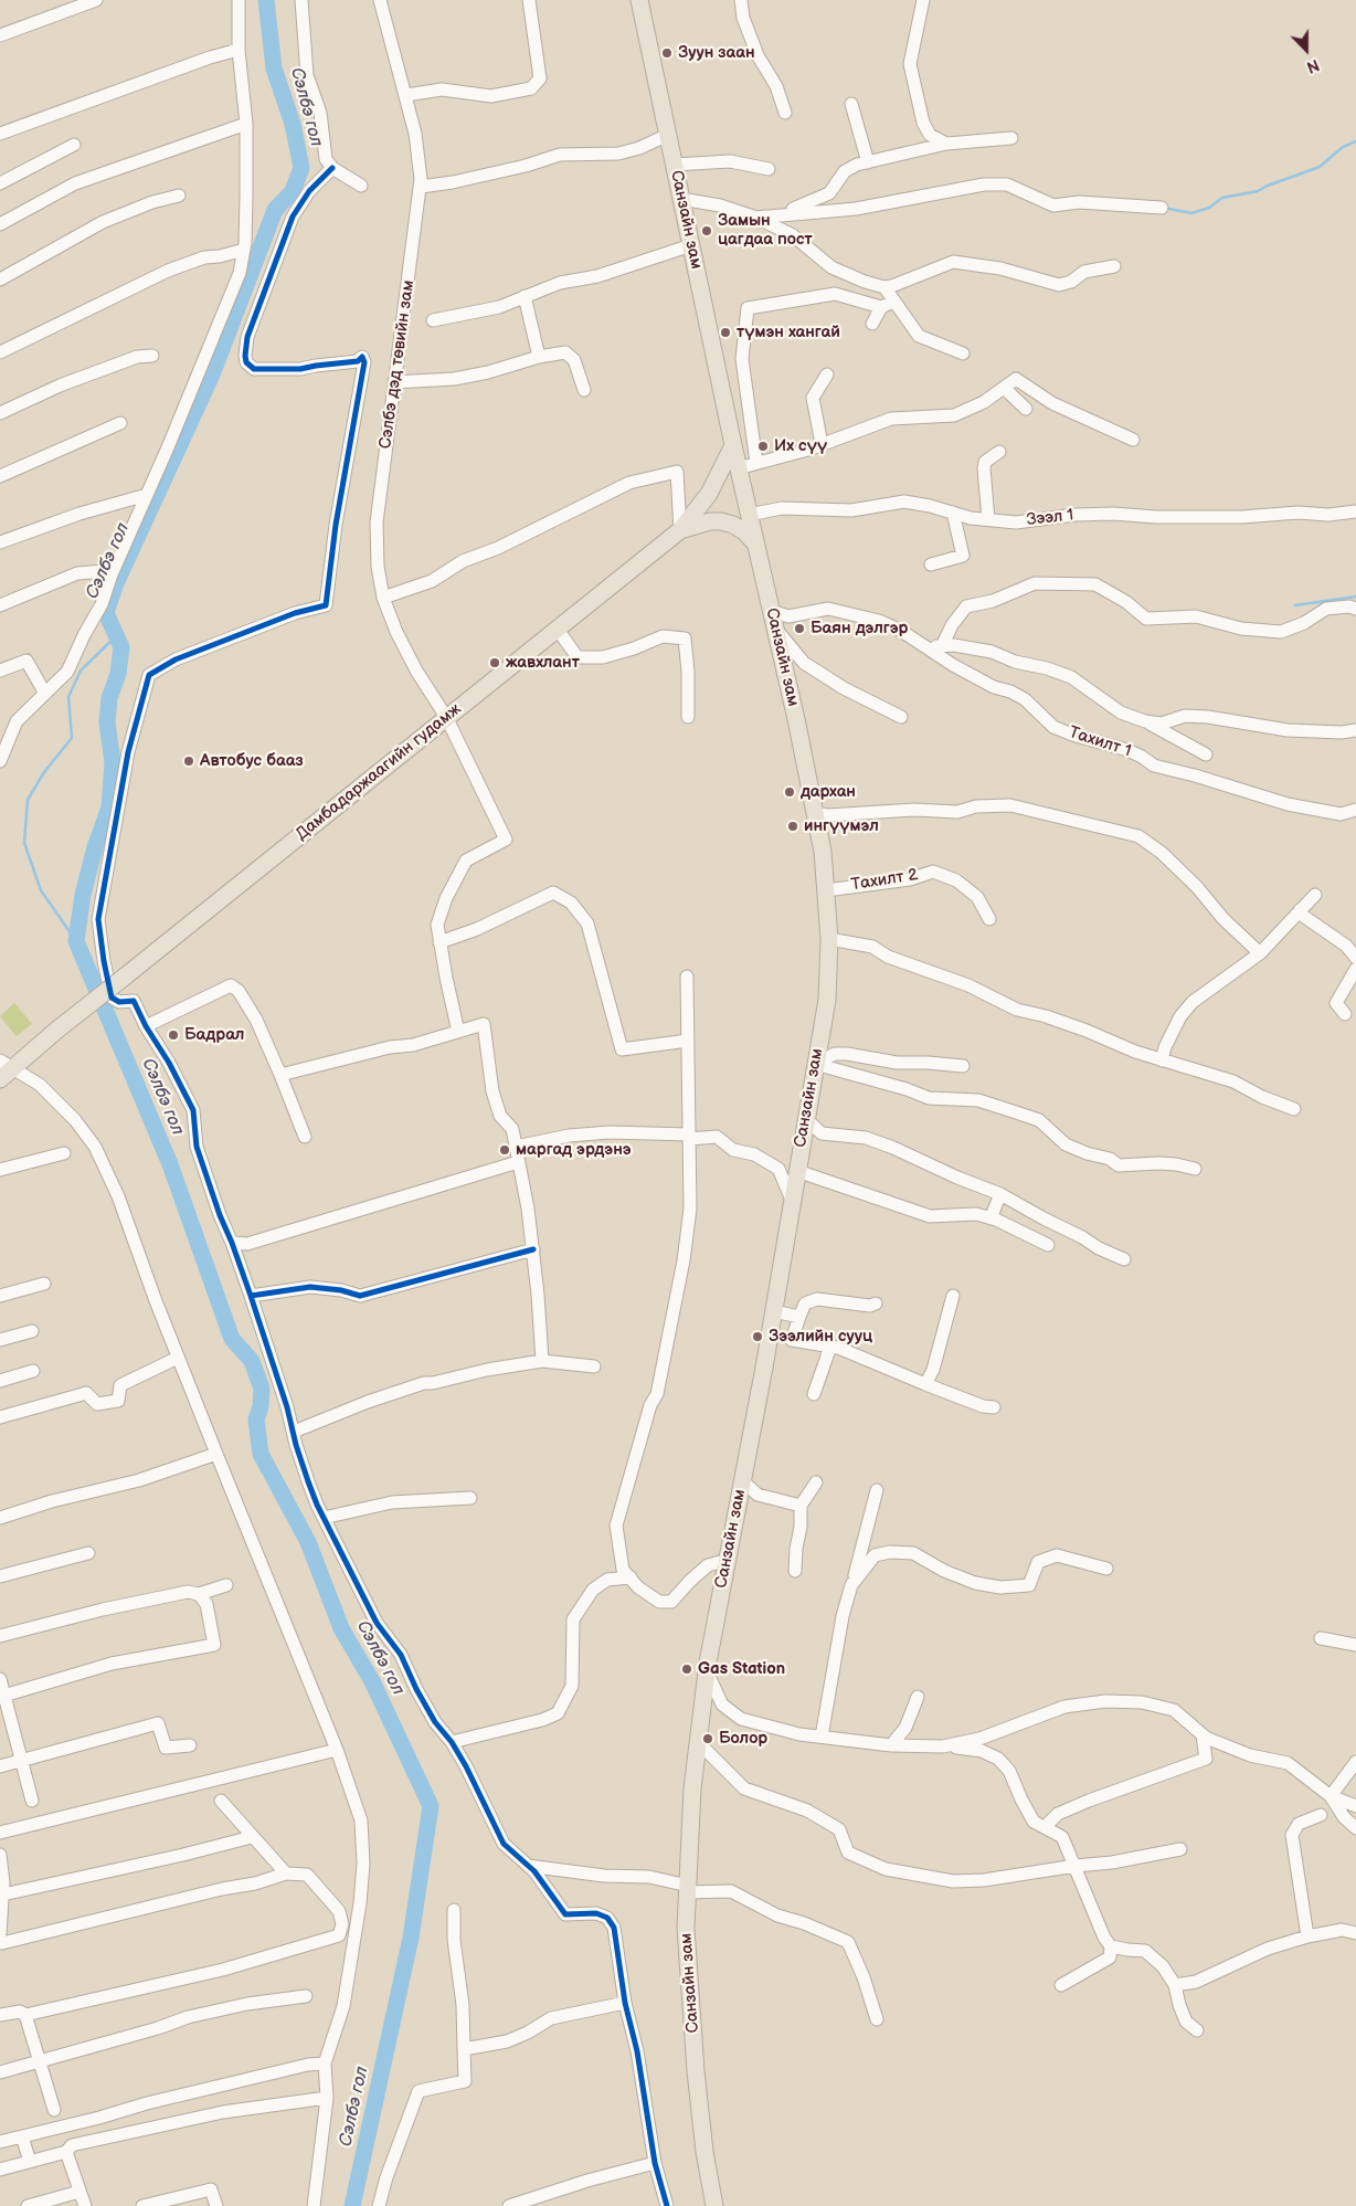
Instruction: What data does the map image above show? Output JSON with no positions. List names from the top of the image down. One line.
{"streets":{"main road":["Санзайн зам","Дамбадаржаагийн гудамж"],"street":["Сэлбэ дэд төвийн зам","Зээл 1","Тахилт 1","Тахилт 2"]},"crossings":[["Санзайн зам","Зээл 1"],["Санзайн зам","Тахилт 1"],["Санзайн зам","Дамбадаржаагийн гудамж"],["Санзайн зам","Тахилт 2"],["Сэлбэ дэд төвийн зам","Дамбадаржаагийн гудамж"]],"water":["Сэлбэ гол"],"places":["Зуун заан","Замын цагдаа пост","түмэн хангай","Их сүү","Баян дэлгэр","жавхлант","Автобус бааз","дархан","ингүүмэл","Бадрал","маргад эрдэнэ","Зээлийн сууц","Gas Station","Болор"],"north":"bottom"}
